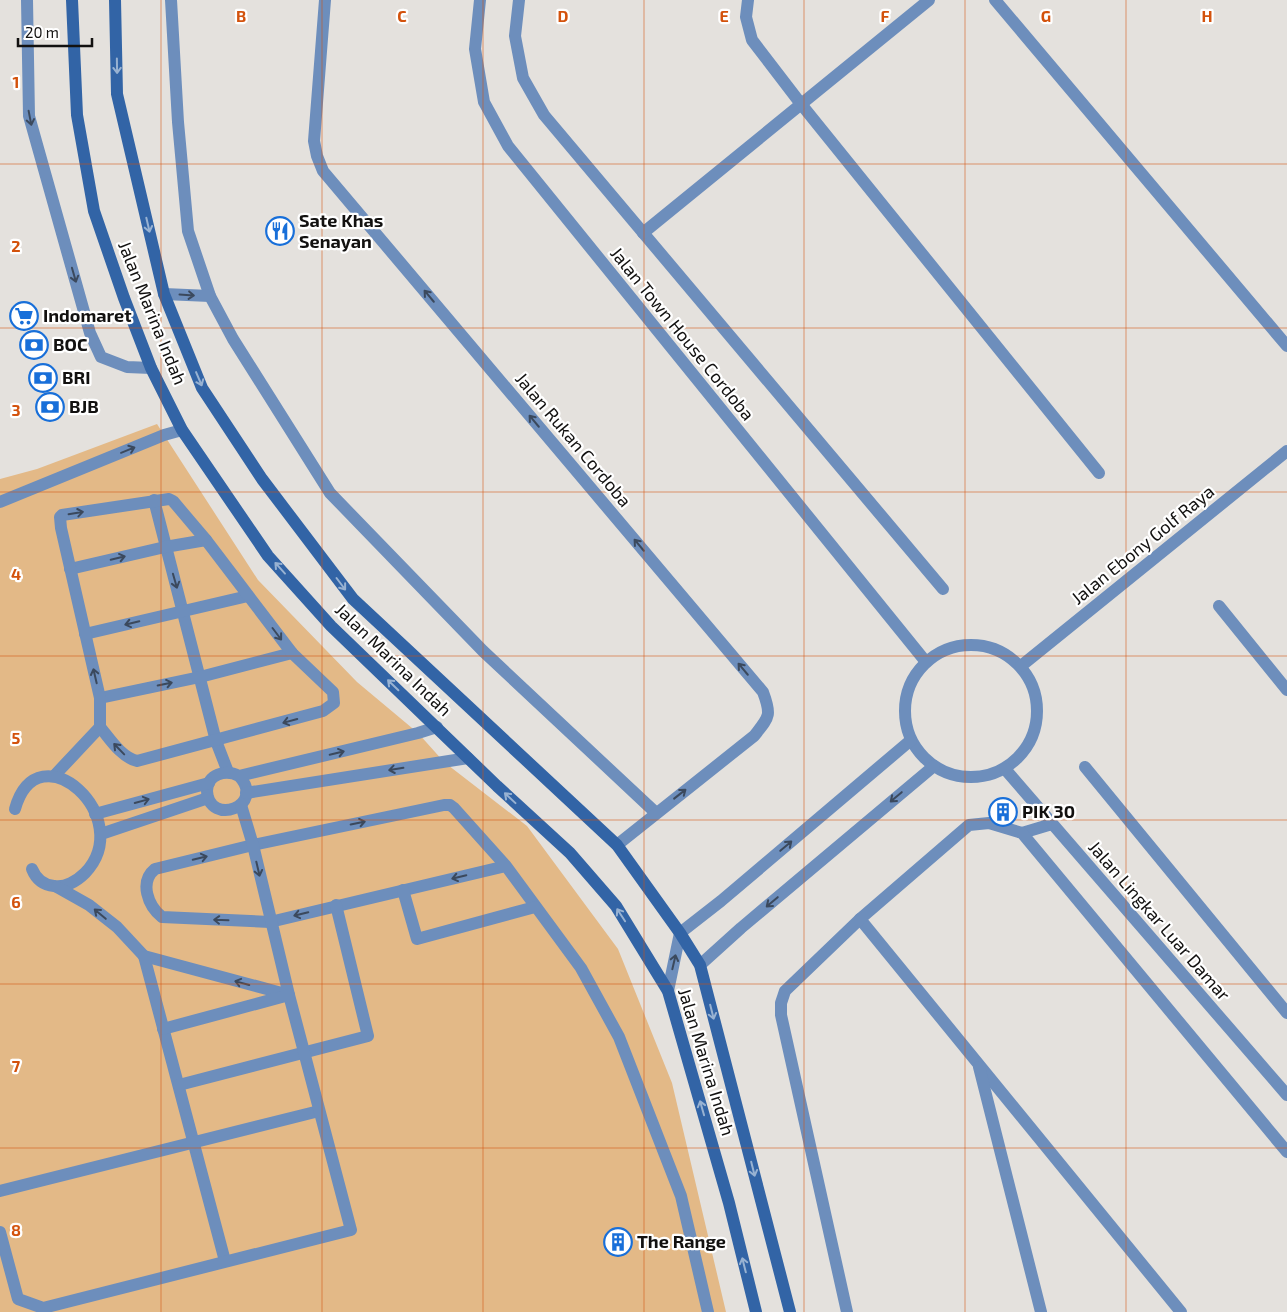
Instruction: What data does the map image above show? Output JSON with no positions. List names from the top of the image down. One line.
{"streets":{"main road":["Jalan Marina Indah"],"street":["Jalan Town House Cordoba","Jalan Rukan Cordoba","Jalan Ebony Golf Raya","Jalan Lingkar Luar Damar"]},"crossings":[["Jalan Marina Indah","Jalan Town House Cordoba"],["Jalan Marina Indah","Jalan Rukan Cordoba"],["Jalan Marina Indah","Jalan Ebony Golf Raya"],["Jalan Marina Indah","Jalan Lingkar Luar Damar"],["Jalan Town House Cordoba","Jalan Ebony Golf Raya"],["Jalan Town House Cordoba","Jalan Lingkar Luar Damar"],["Jalan Ebony Golf Raya","Jalan Lingkar Luar Damar"]],"one_way":["Jalan Rukan Cordoba"],"places":{"restaurant":["Sate Khas Senayan"],"supermarket":["Indomaret"],"bank":["BOC","BRI","BJB"],"building":["PIK 30","The Range"]},"scale_bar":"20 m","grid":{"columns":["B","C","D","E","F","G","H"],"rows":["1","2","3","4","5","6","7","8"]}}
